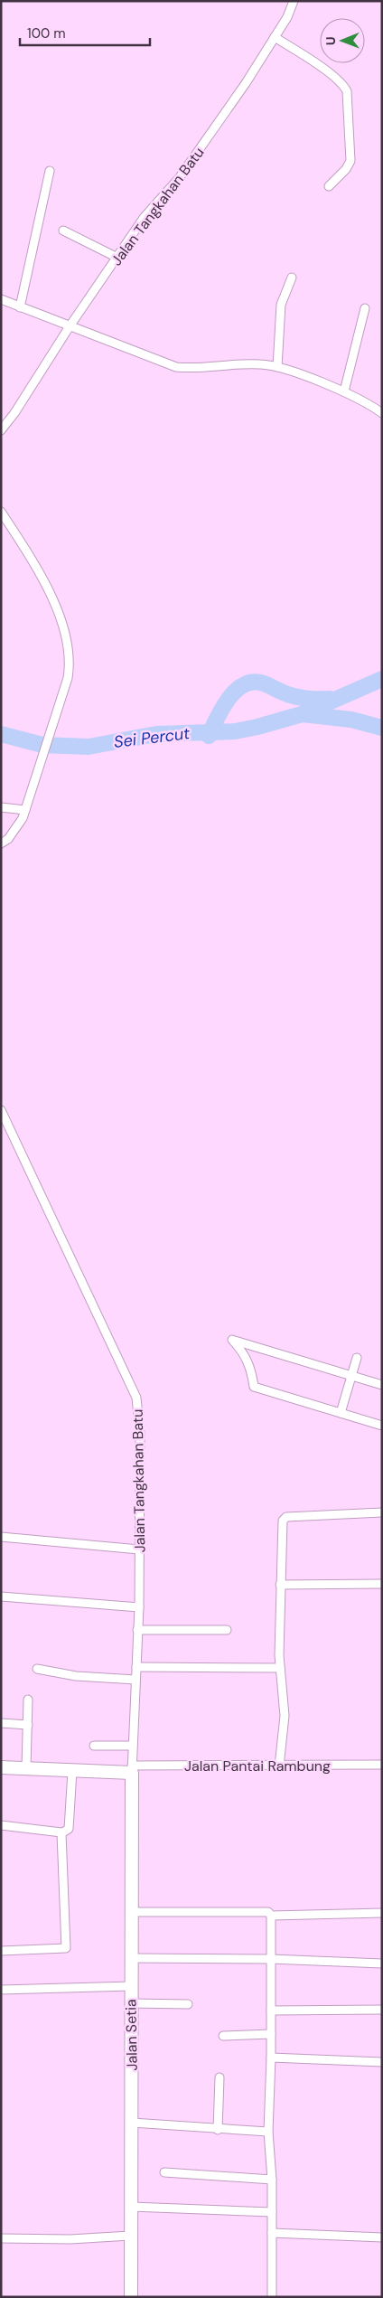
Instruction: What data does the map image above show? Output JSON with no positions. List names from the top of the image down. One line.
{"streets":{"main road":["Jalan Setia"],"street":["Jalan Tangkahan Batu","Jalan Pantai Rambung"]},"crossings":[["Jalan Tangkahan Batu","Jalan Pantai Rambung"],["Jalan Tangkahan Batu","Jalan Setia"],["Jalan Pantai Rambung","Jalan Setia"]],"water":["Sei Percut"],"scale_bar":"100 m","north":"left"}
